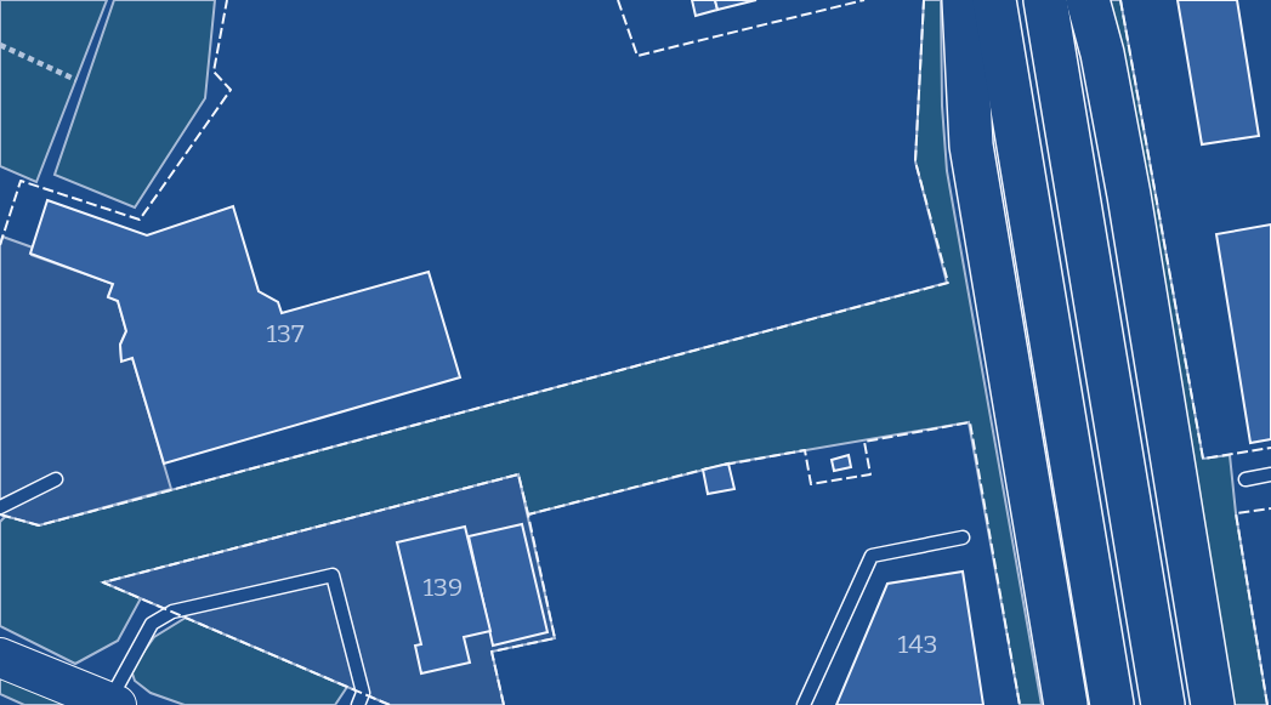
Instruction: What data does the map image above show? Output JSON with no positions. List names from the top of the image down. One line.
{"house_numbers":["137","139","143"]}
